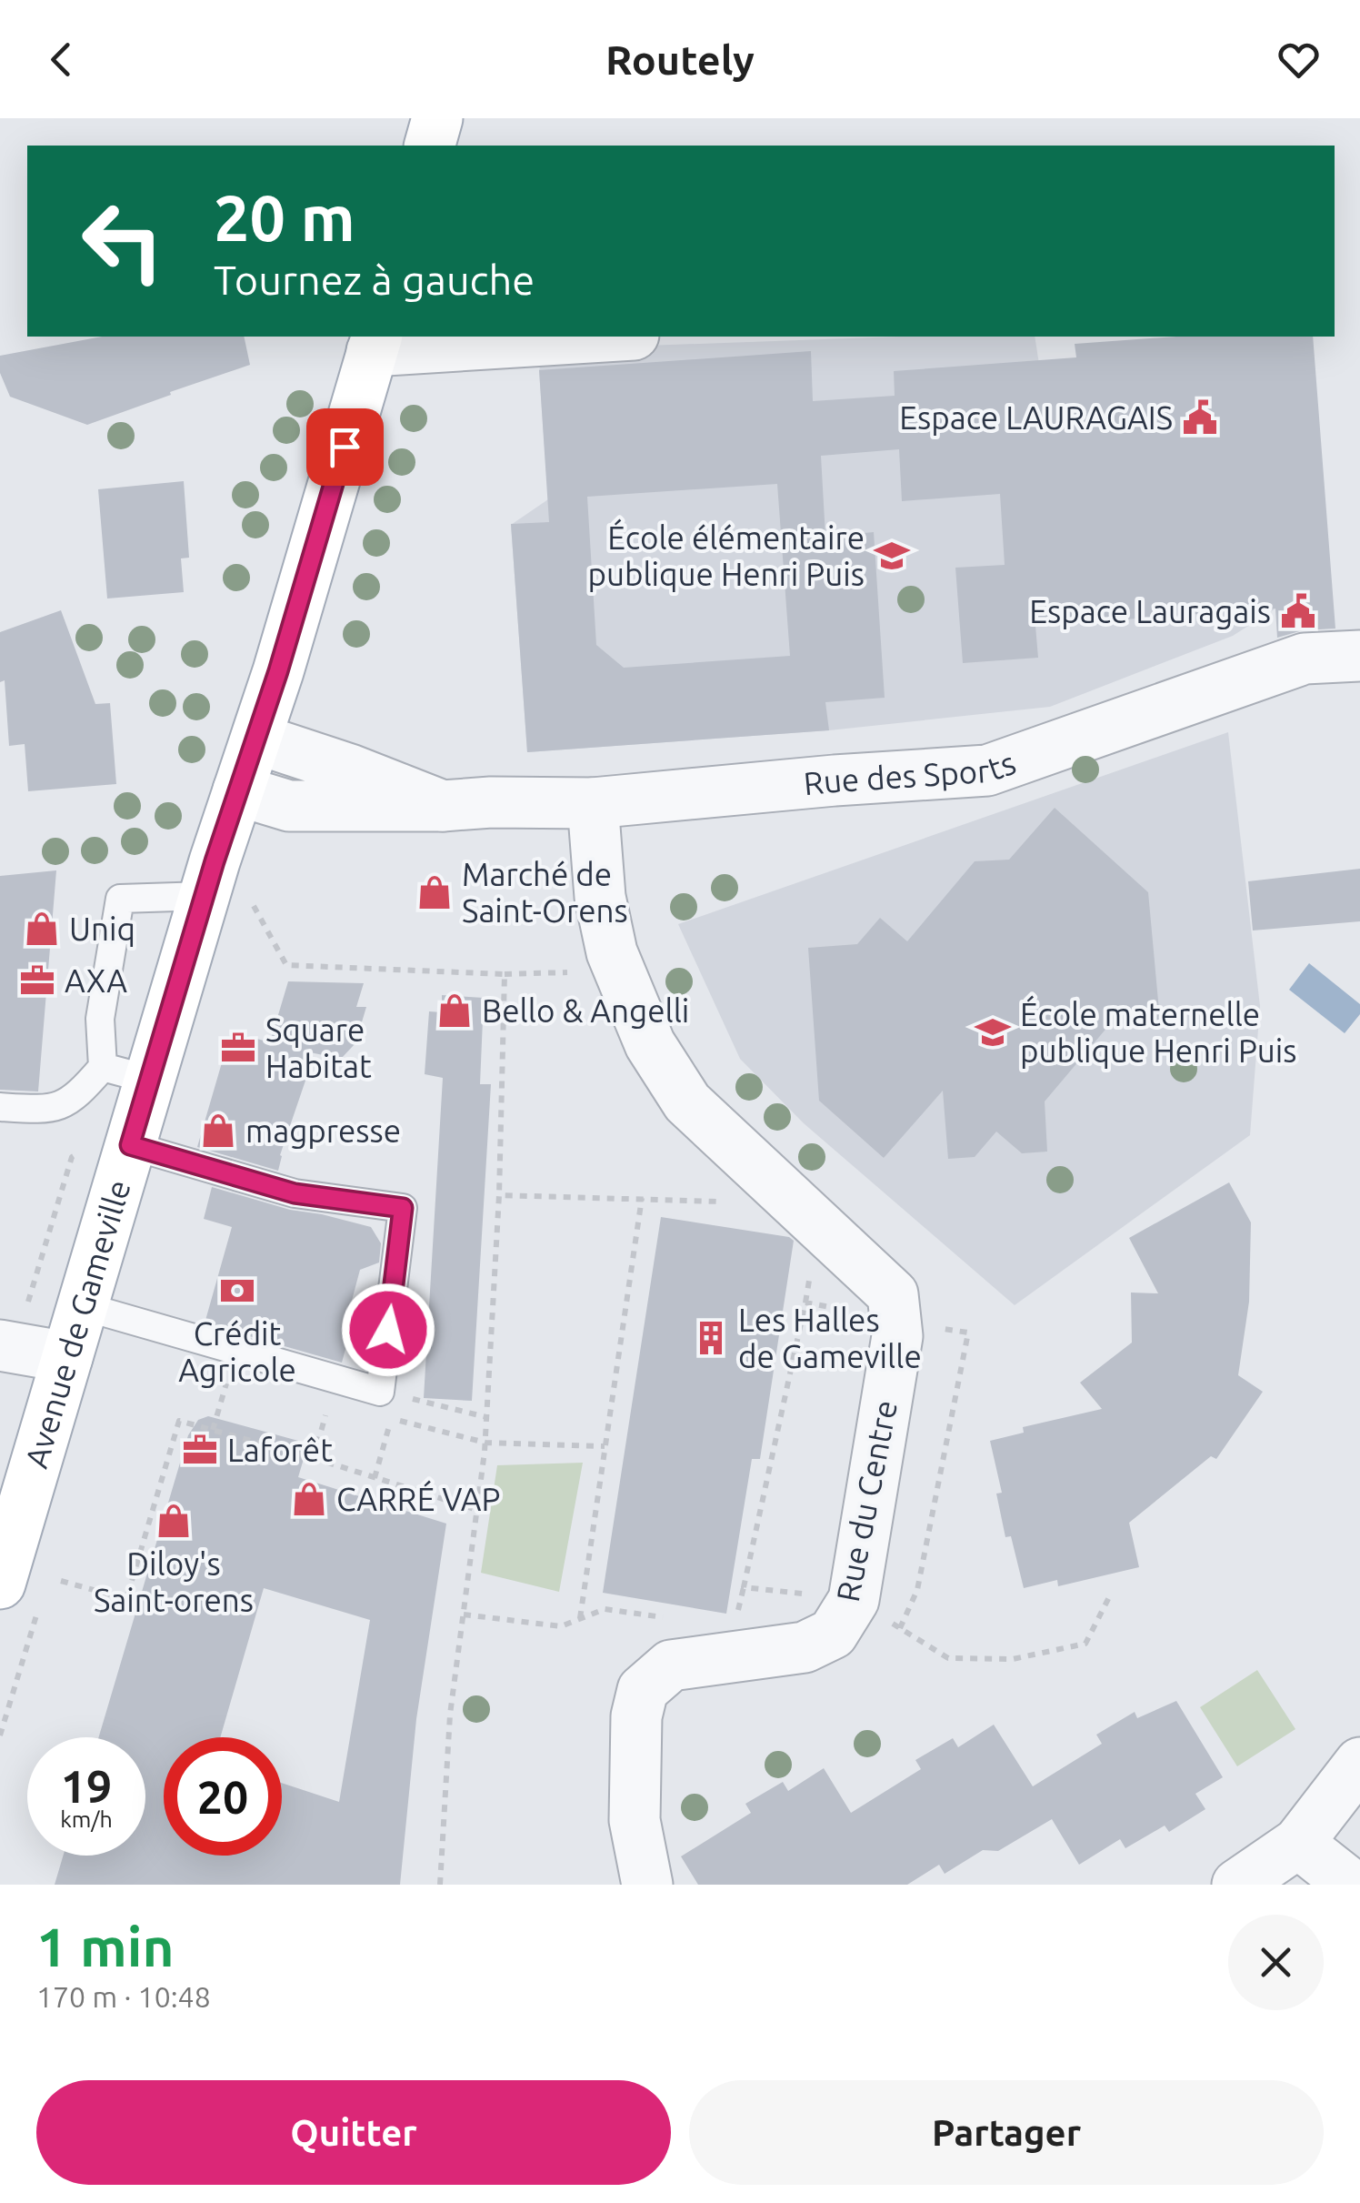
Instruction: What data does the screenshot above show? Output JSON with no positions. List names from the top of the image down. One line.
{"streets":{"main road":["Avenue de Gameville"],"street":["Rue des Sports","Rue du Centre"]},"crossings":[["Rue des Sports","Avenue de Gameville"],["Rue des Sports","Rue du Centre"]],"places":{"public building":["Espace LAURAGAIS","Espace Lauragais"],"school or university":["École élémentaire publique Henri Puis","École maternelle publique Henri Puis"],"shop":["Marché de Saint-Orens","Uniq","Bello & Angelli","magpresse","CARRÉ VAP","Diloy's Saint-orens"],"office":["AXA","Square Habitat","Laforêt"],"bank":["Crédit Agricole"],"building":["Les Halles de Gameville"]},"page":{"header":"Routely","turn":["20 m","Tournez à gauche"],"speed":"19 km/h","limit":"20","heading":["1 min","170 m · 10:48"],"buttons":["Quitter","Partager"]}}
